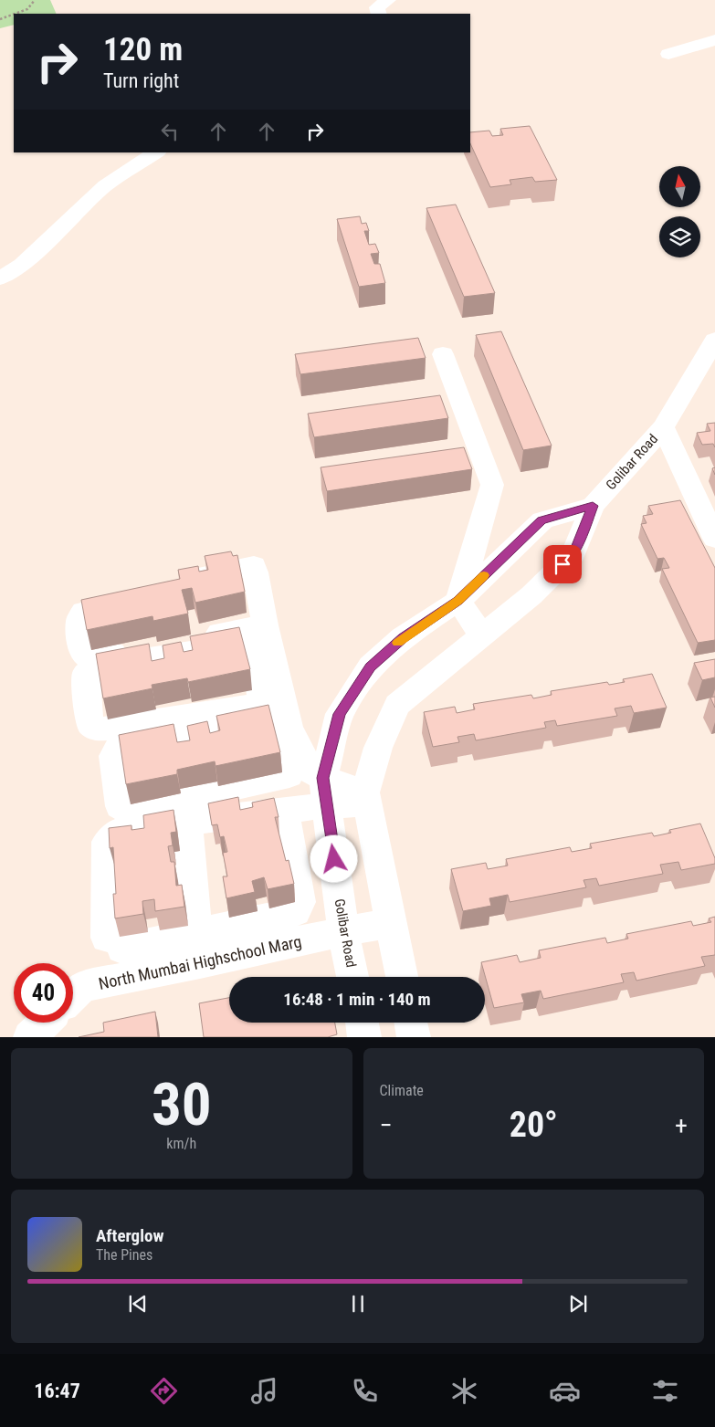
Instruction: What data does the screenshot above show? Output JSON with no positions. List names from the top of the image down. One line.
{"streets":{"street":["Golibar Road","North Mumbai Highschool Marg"]},"crossings":[["Golibar Road","North Mumbai Highschool Marg"]],"north":"top","page":{"turn":["120 m","Turn right"],"limit":"40","trip":"16:48 · 1 min · 140 m","tile":[["30","km/h"],"Climate"],"heat":["−","20°","+"],"song":["Afterglow","The Pines"],"tabs":"16:47"}}
